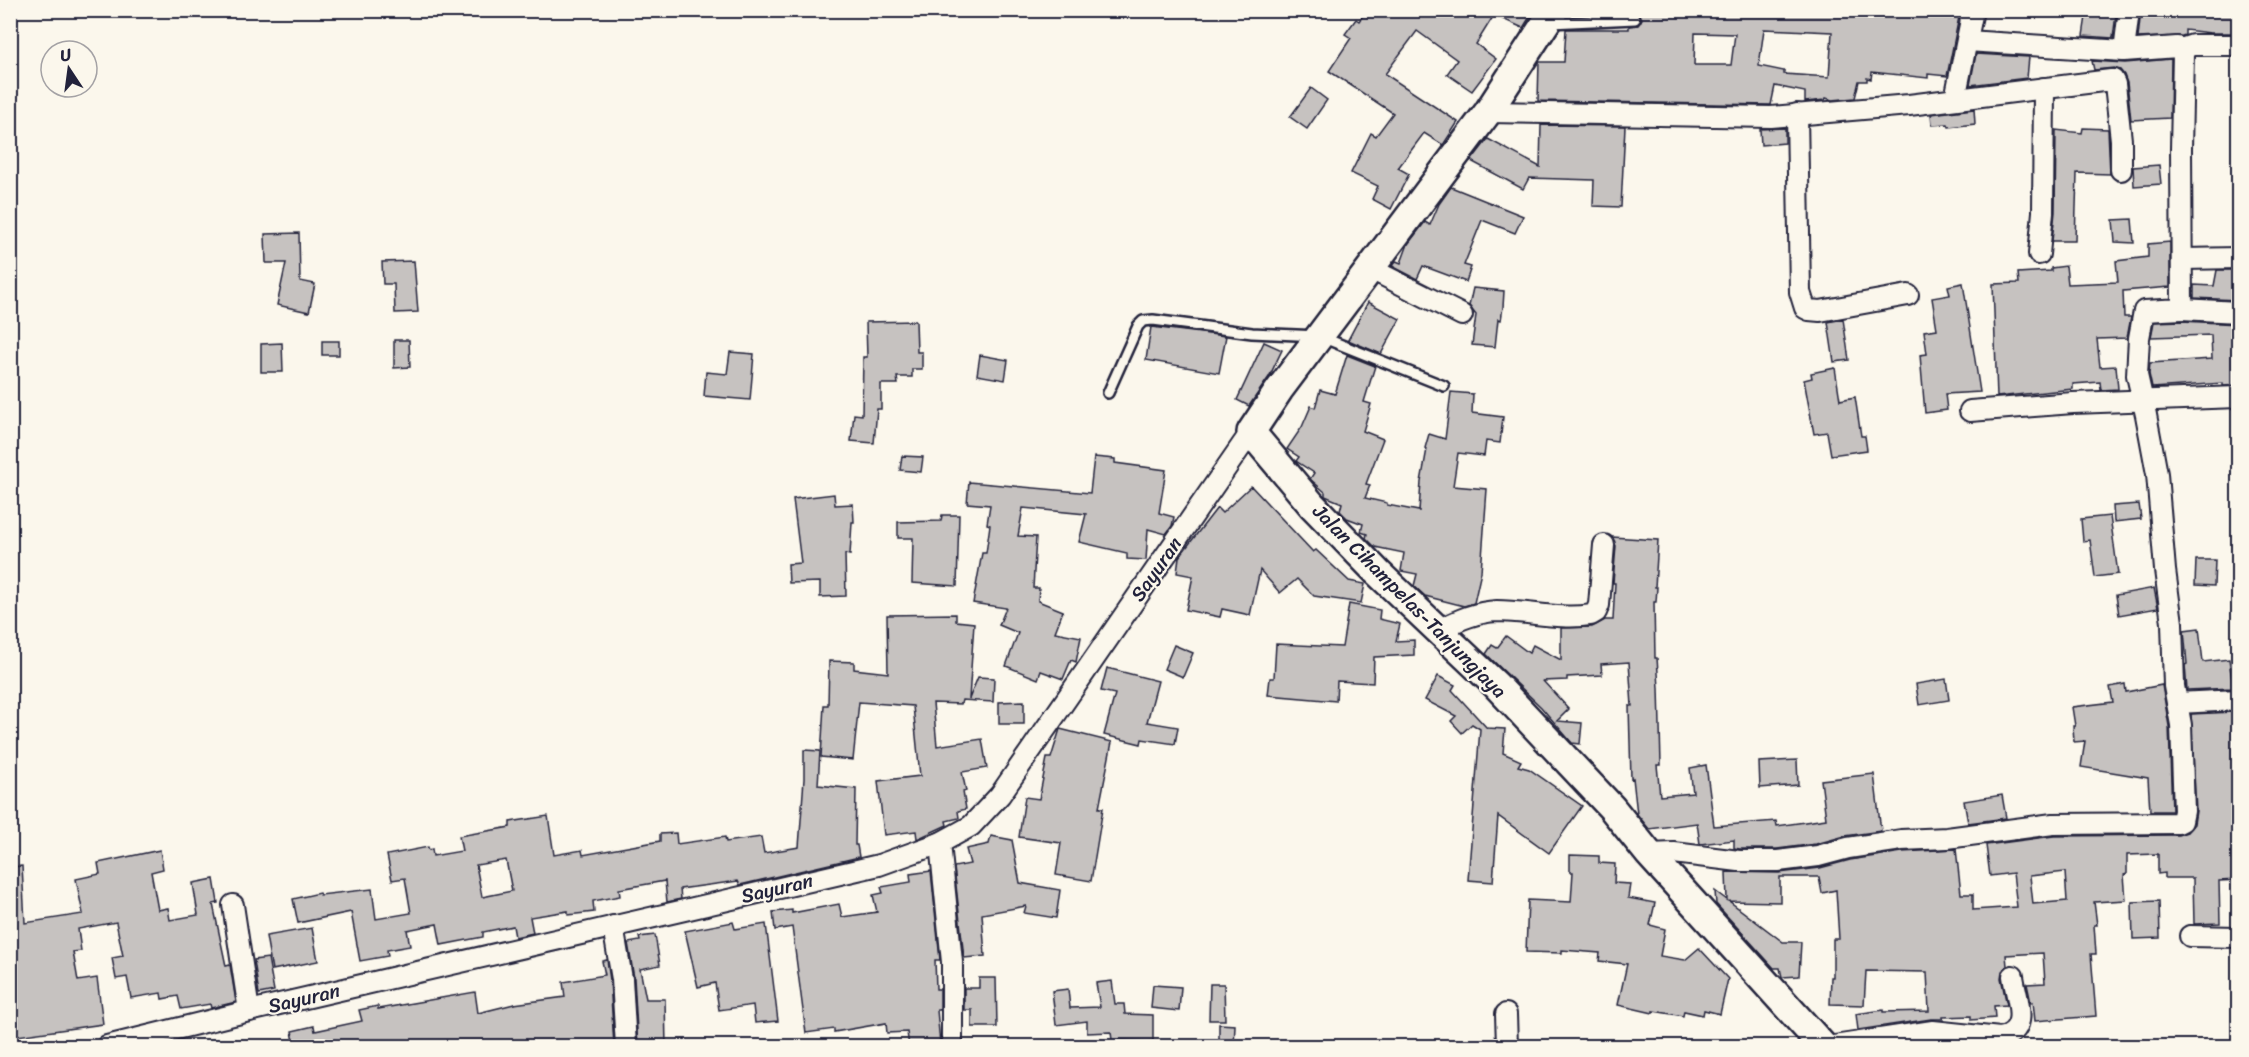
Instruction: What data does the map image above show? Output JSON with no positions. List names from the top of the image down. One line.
{"streets":{"main road":["Jalan Cihampelas-Tanjungjaya"],"street":["Sayuran"]},"crossings":[["Sayuran","Jalan Cihampelas-Tanjungjaya"]],"north":"top"}
